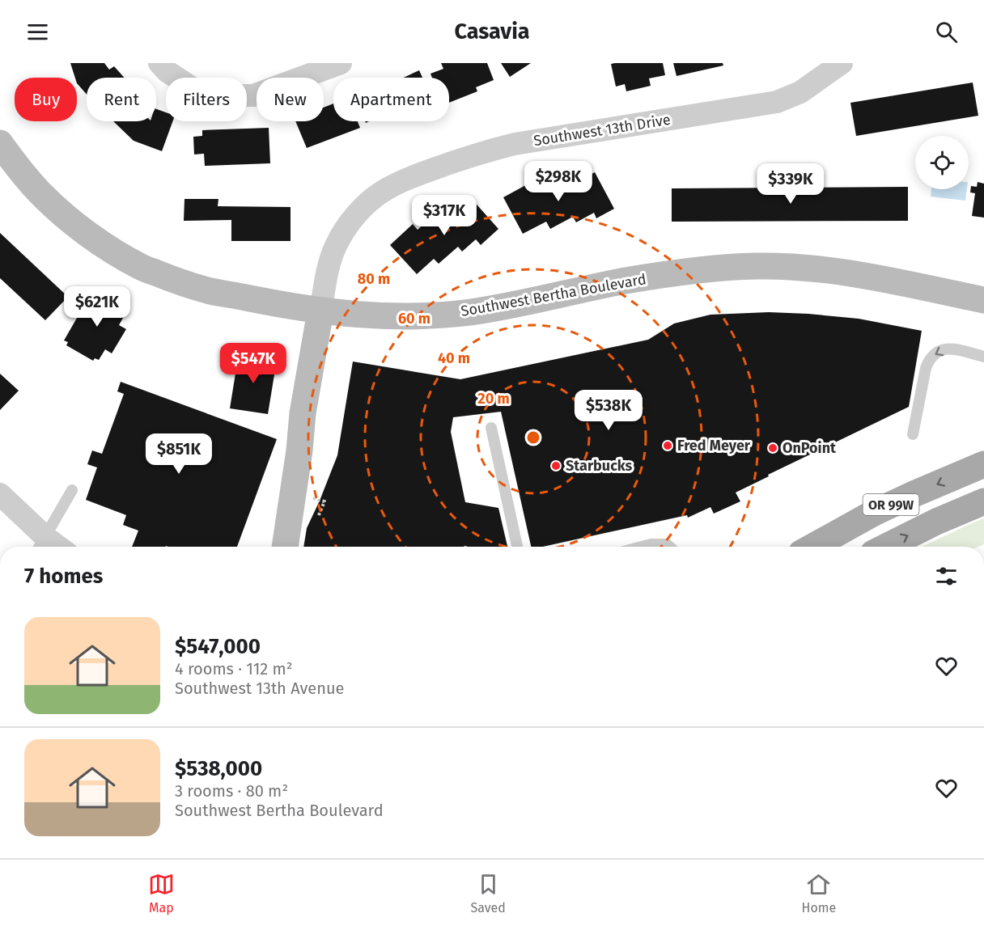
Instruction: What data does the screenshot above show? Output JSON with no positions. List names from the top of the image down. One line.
{"streets":{"main road":["Southwest Bertha Boulevard","OR 99W"],"street":["Southwest 13th Drive"]},"crossings":[["Southwest 13th Drive","Southwest Bertha Boulevard"]],"places":["Fred Meyer","OnPoint","Starbucks"],"page":{"header":"Casavia","chip":["Buy","Rent","Filters","New","Apartment"],"price":["$298K","$339K","$317K","$621K","$547K","$538K","$851K"],"heading":"7 homes","list":[{"name":"$547,000","note":"4 rooms · 112 m² · Southwest 13th Avenue"},{"name":"$538,000","note":"3 rooms · 80 m² · Southwest Bertha Boulevard"}],"tabs":["Map","Saved","Home"]},"rings":["80 m","60 m","40 m","20 m"]}
